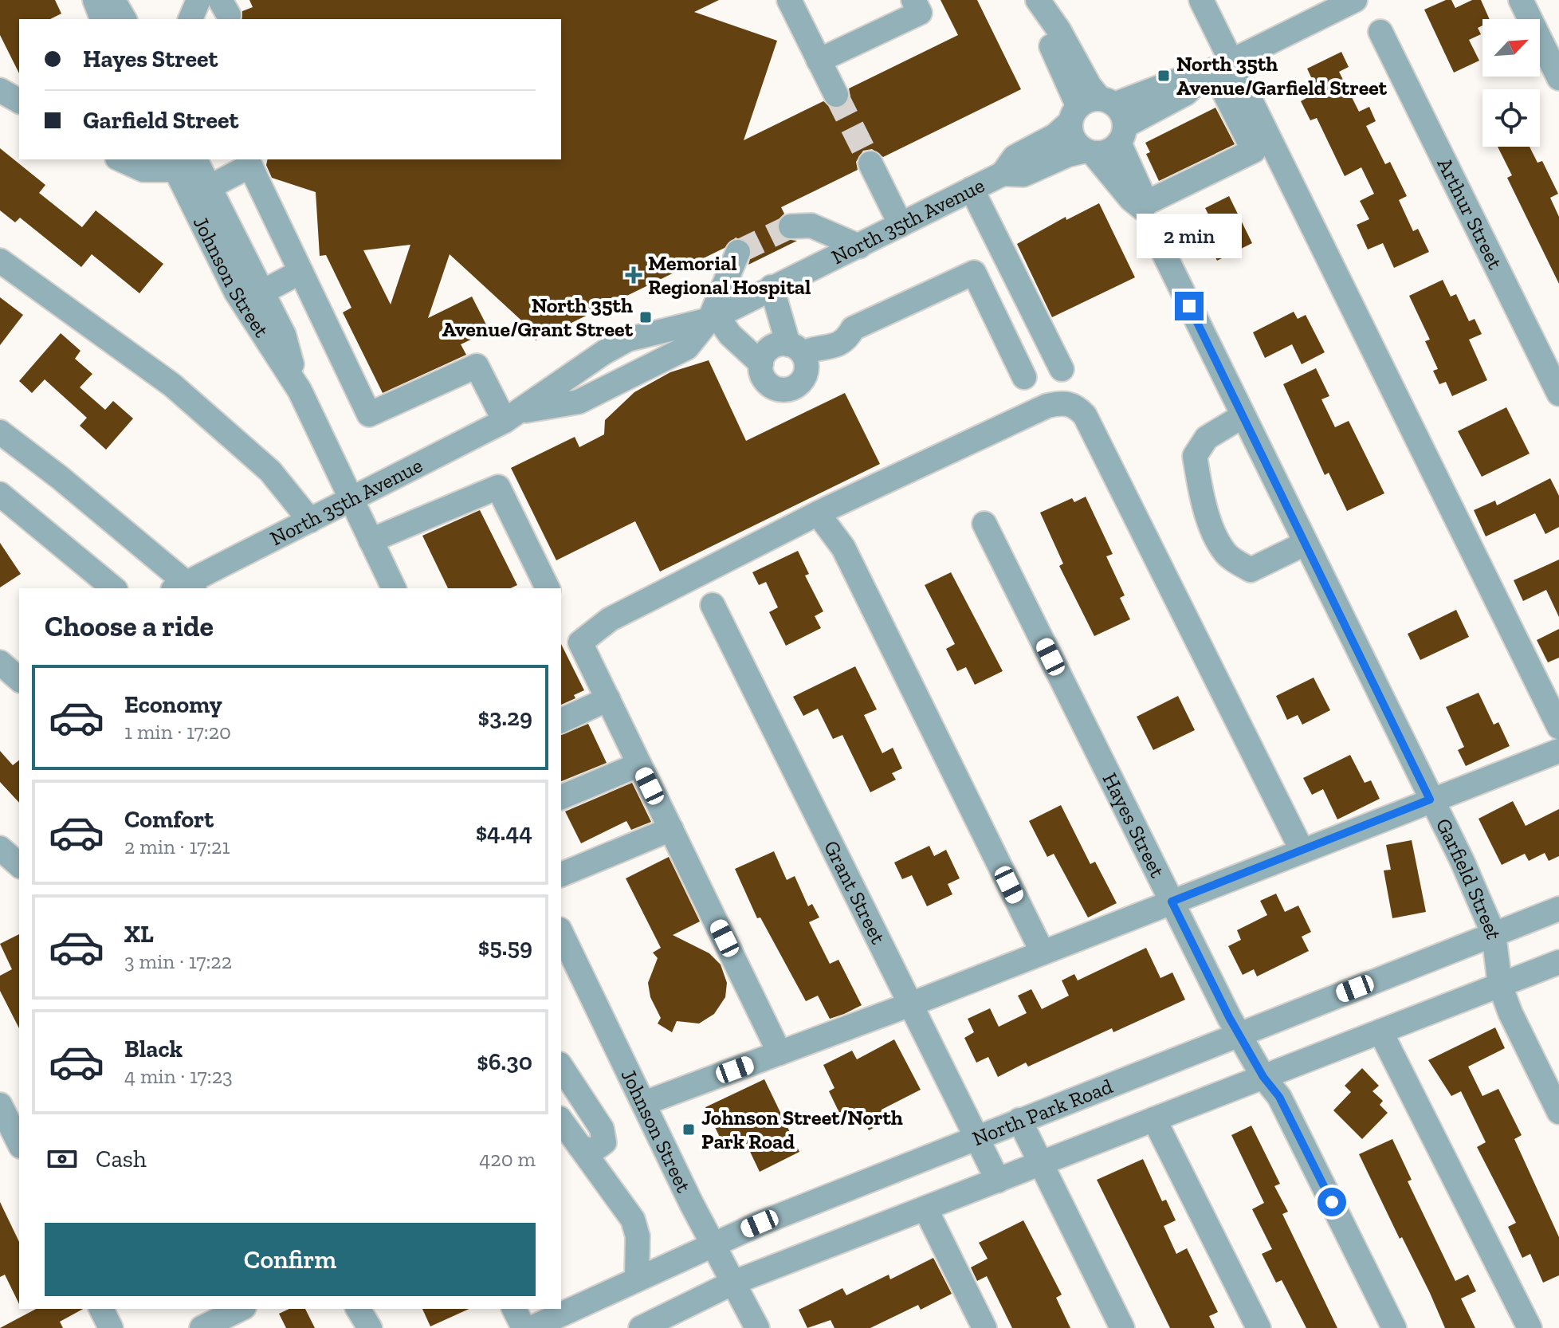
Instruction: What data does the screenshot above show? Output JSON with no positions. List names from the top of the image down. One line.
{"streets":{"street":["Arthur Street","North 35th Avenue","Johnson Street","Hayes Street","Garfield Street","Grant Street","North Park Road"]},"crossings":[["North 35th Avenue","Johnson Street"],["Johnson Street","North Park Road"],["Hayes Street","North Park Road"],["Garfield Street","North Park Road"],["Grant Street","North Park Road"]],"places":{"transit":["North 35th Avenue/Garfield Street","North 35th Avenue/Grant Street","Johnson Street/North Park Road"],"health":["Memorial Regional Hospital"]},"north":"top right","page":{"banner":["Hayes Street","Garfield Street"],"bubble":"2 min","heading":"Choose a ride","list":[{"name":"Economy","note":"1 min · 17:20","value":"$3.29"},{"name":"Comfort","note":"2 min · 17:21","value":"$4.44"},{"name":"XL","note":"3 min · 17:22","value":"$5.59"},{"name":"Black","note":"4 min · 17:23","value":"$6.30"}],"pay":["Cash","420 m"],"buttons":"Confirm"}}
